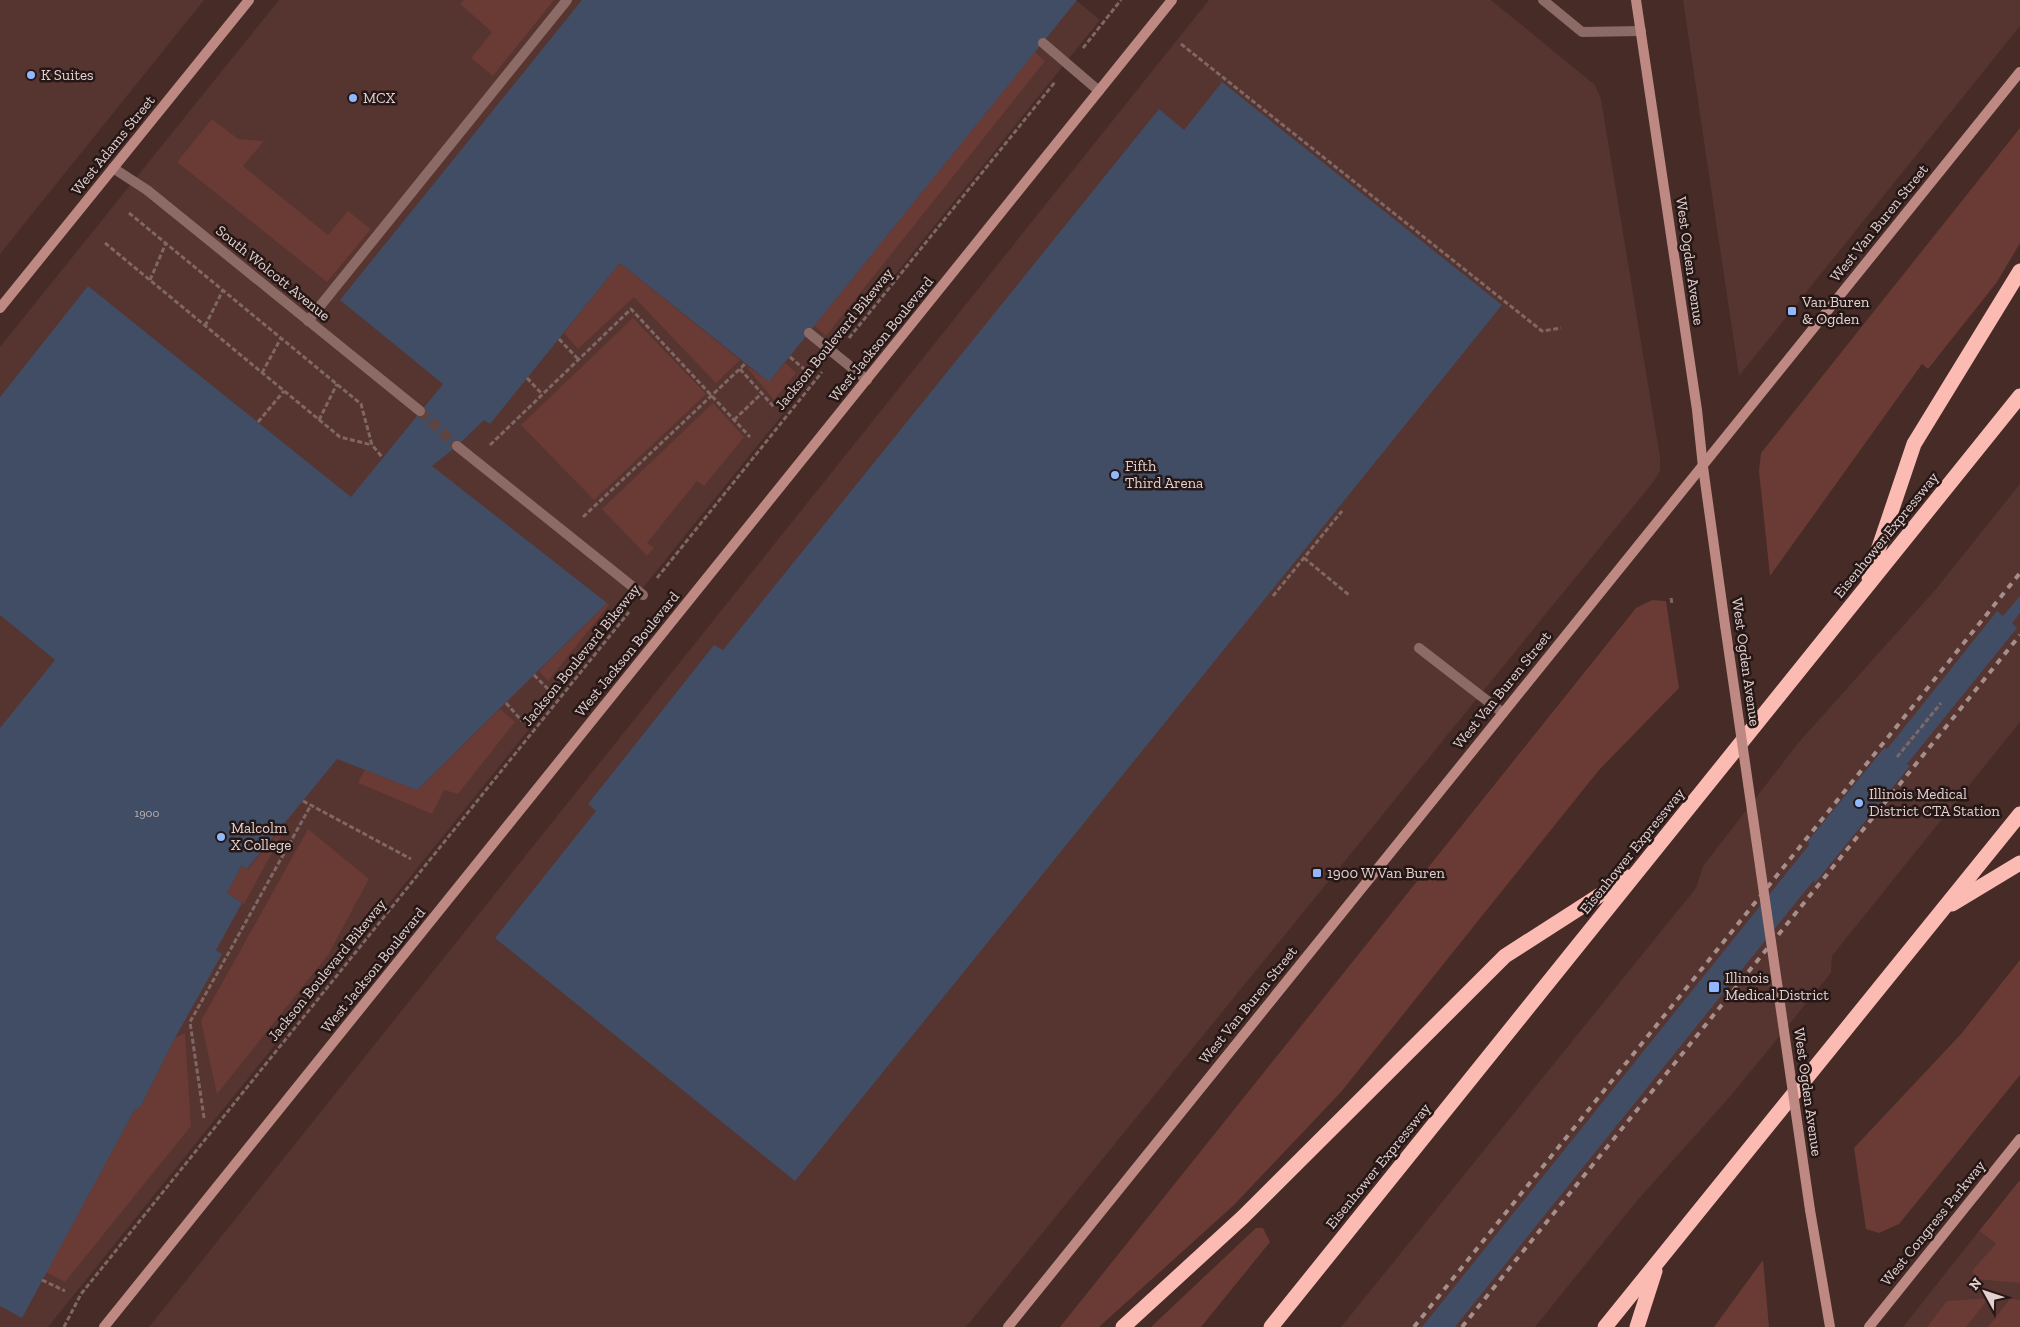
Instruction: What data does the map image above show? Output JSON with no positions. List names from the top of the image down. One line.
{"streets":{"highway":["Eisenhower Expressway"],"street":["West Adams Street","West Van Buren Street","West Ogden Avenue","South Wolcott Avenue","West Jackson Boulevard","West Congress Parkway"],"path":["Jackson Boulevard Bikeway"]},"crossings":[["West Adams Street","South Wolcott Avenue"],["West Van Buren Street","West Ogden Avenue"]],"places":{"other":["K Suites","MCX","Fifth Third Arena","Illinois Medical District CTA Station","Malcolm X College"],"transit":["Van Buren & Ogden","1900 W Van Buren","Illinois Medical District"]},"house_numbers":["1900"],"north":"top left"}
